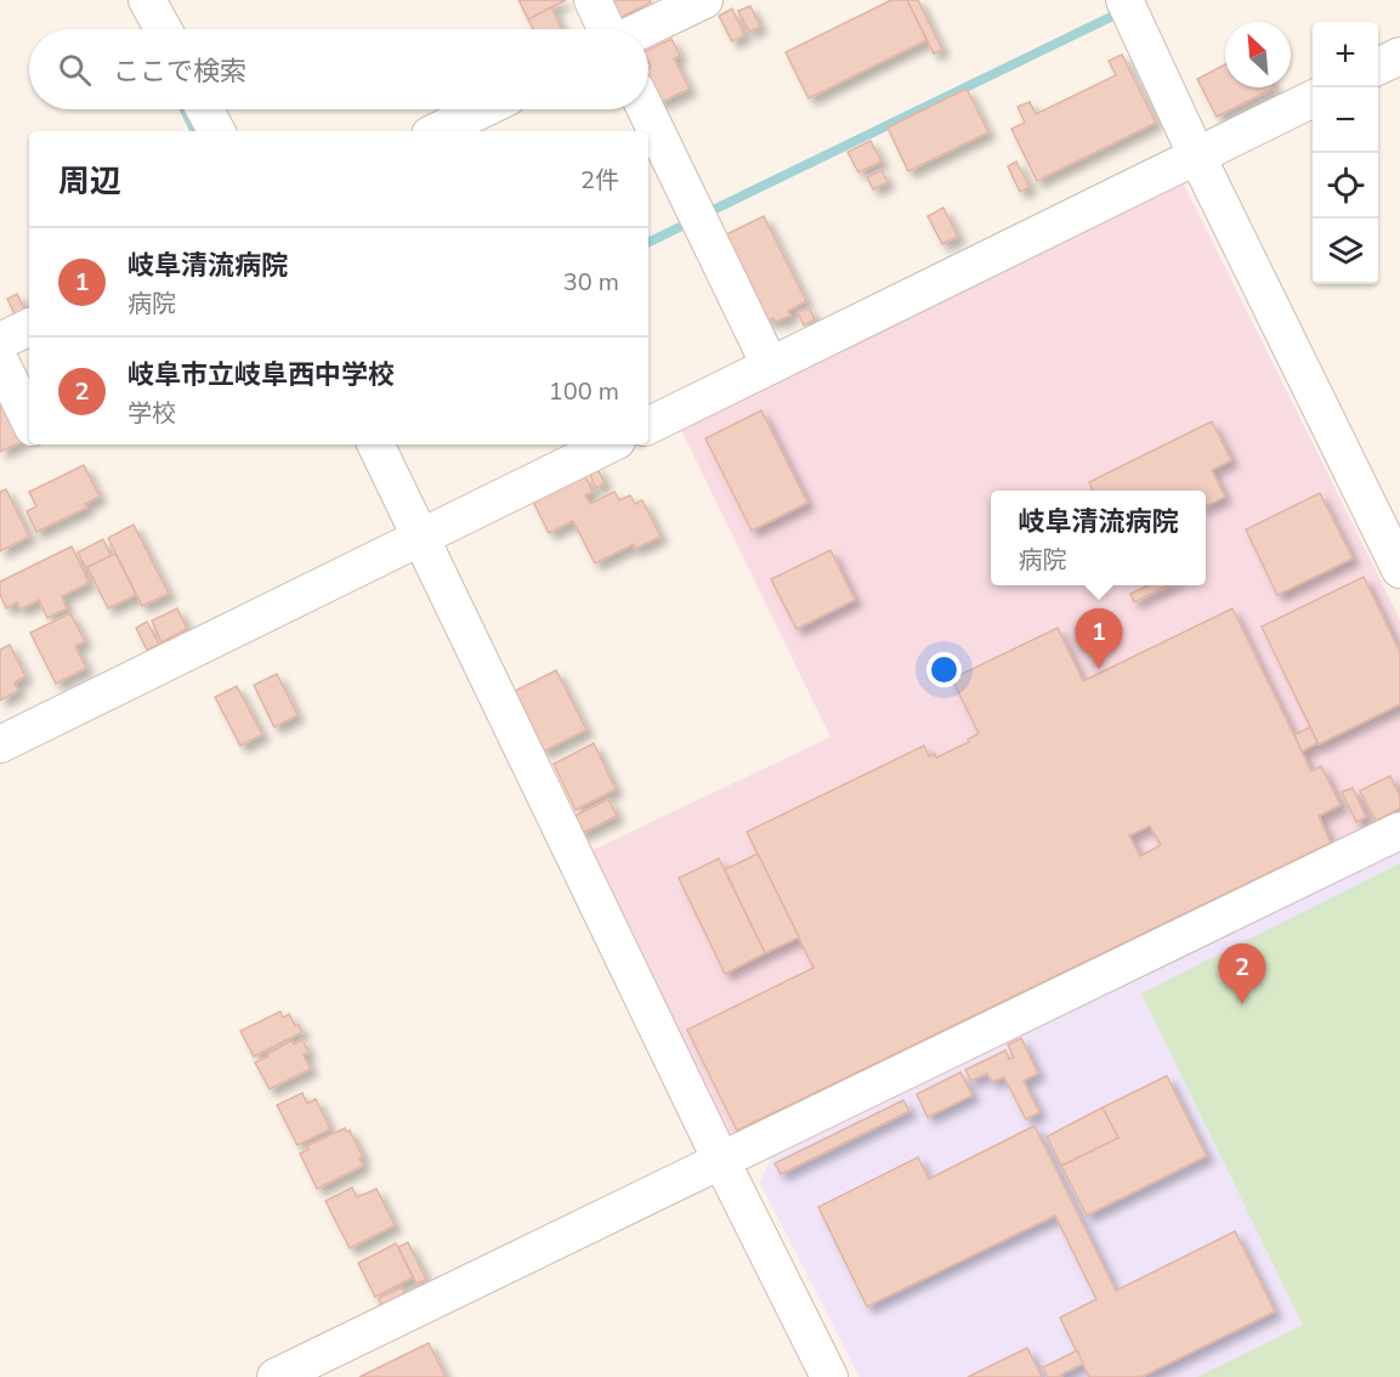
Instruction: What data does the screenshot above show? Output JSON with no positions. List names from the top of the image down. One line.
{"north":"top left","page":{"map_buttons":["+","−"],"search":"ここで検索","heading":["周辺","2件"],"list":[{"mark":"1","name":"岐阜清流病院","note":"病院","value":"30 m"},{"mark":"2","name":"岐阜市立岐阜西中学校","note":"学校","value":"100 m"}],"popup":["岐阜清流病院","病院"],"pins":["1","2"]}}
